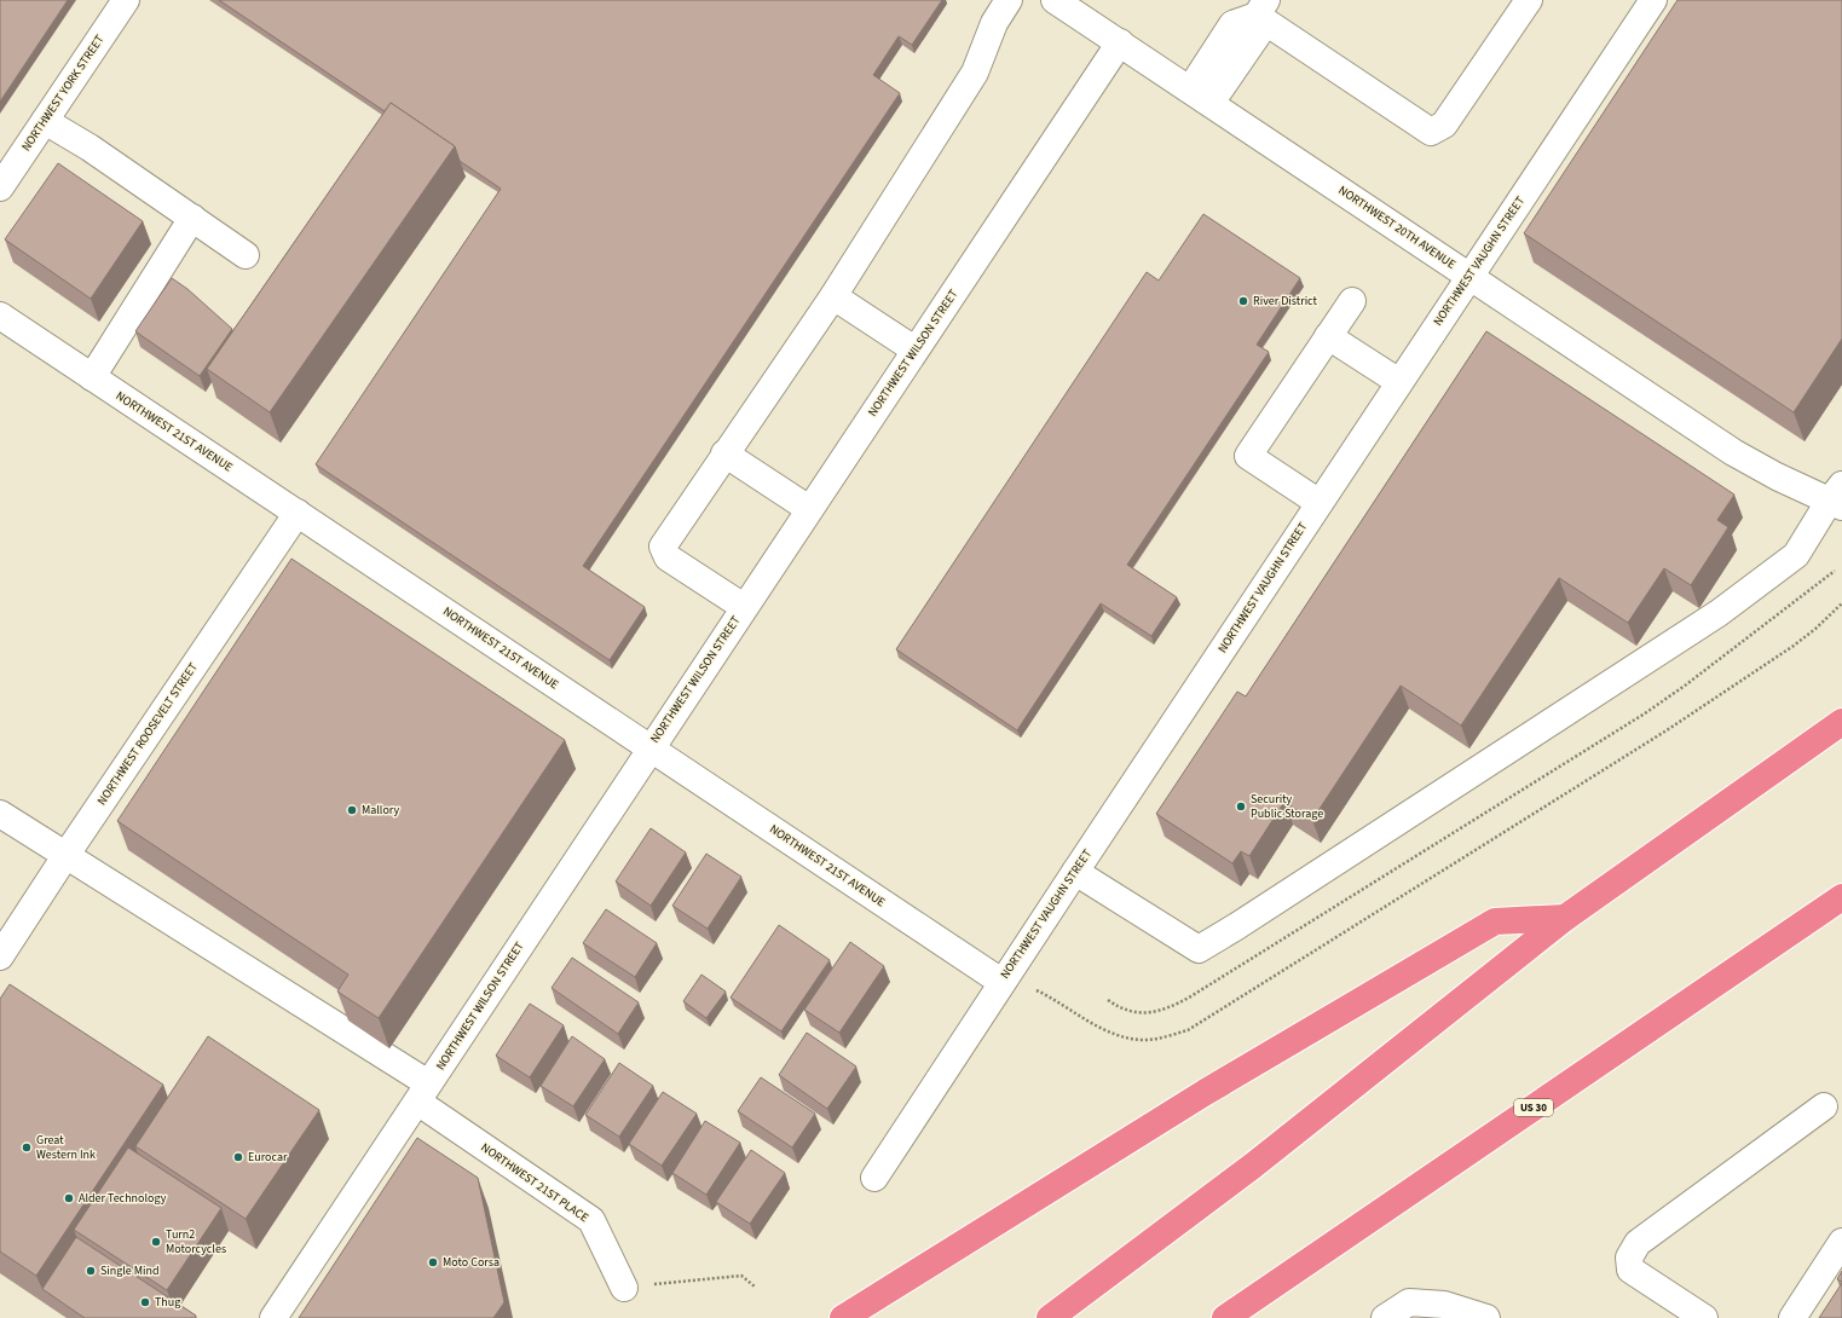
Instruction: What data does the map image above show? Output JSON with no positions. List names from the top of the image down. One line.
{"streets":{"highway":["US 30"],"street":["NORTHWEST YORK STREET","NORTHWEST 20TH AVENUE","NORTHWEST VAUGHN STREET","NORTHWEST WILSON STREET","NORTHWEST 21ST AVENUE","NORTHWEST ROOSEVELT STREET","NORTHWEST 21ST PLACE"]},"crossings":[["NORTHWEST 20TH AVENUE","NORTHWEST VAUGHN STREET"],["NORTHWEST 20TH AVENUE","NORTHWEST WILSON STREET"],["NORTHWEST VAUGHN STREET","NORTHWEST 21ST AVENUE"],["NORTHWEST WILSON STREET","NORTHWEST 21ST AVENUE"],["NORTHWEST WILSON STREET","NORTHWEST 21ST PLACE"],["NORTHWEST 21ST AVENUE","NORTHWEST ROOSEVELT STREET"],["NORTHWEST ROOSEVELT STREET","NORTHWEST 21ST PLACE"]],"places":["River District","Security Public Storage","Mallory","Great Western Ink","Eurocar","Alder Technology","Turn2 Motorcycles","Moto Corsa","Single Mind","Thug"]}
